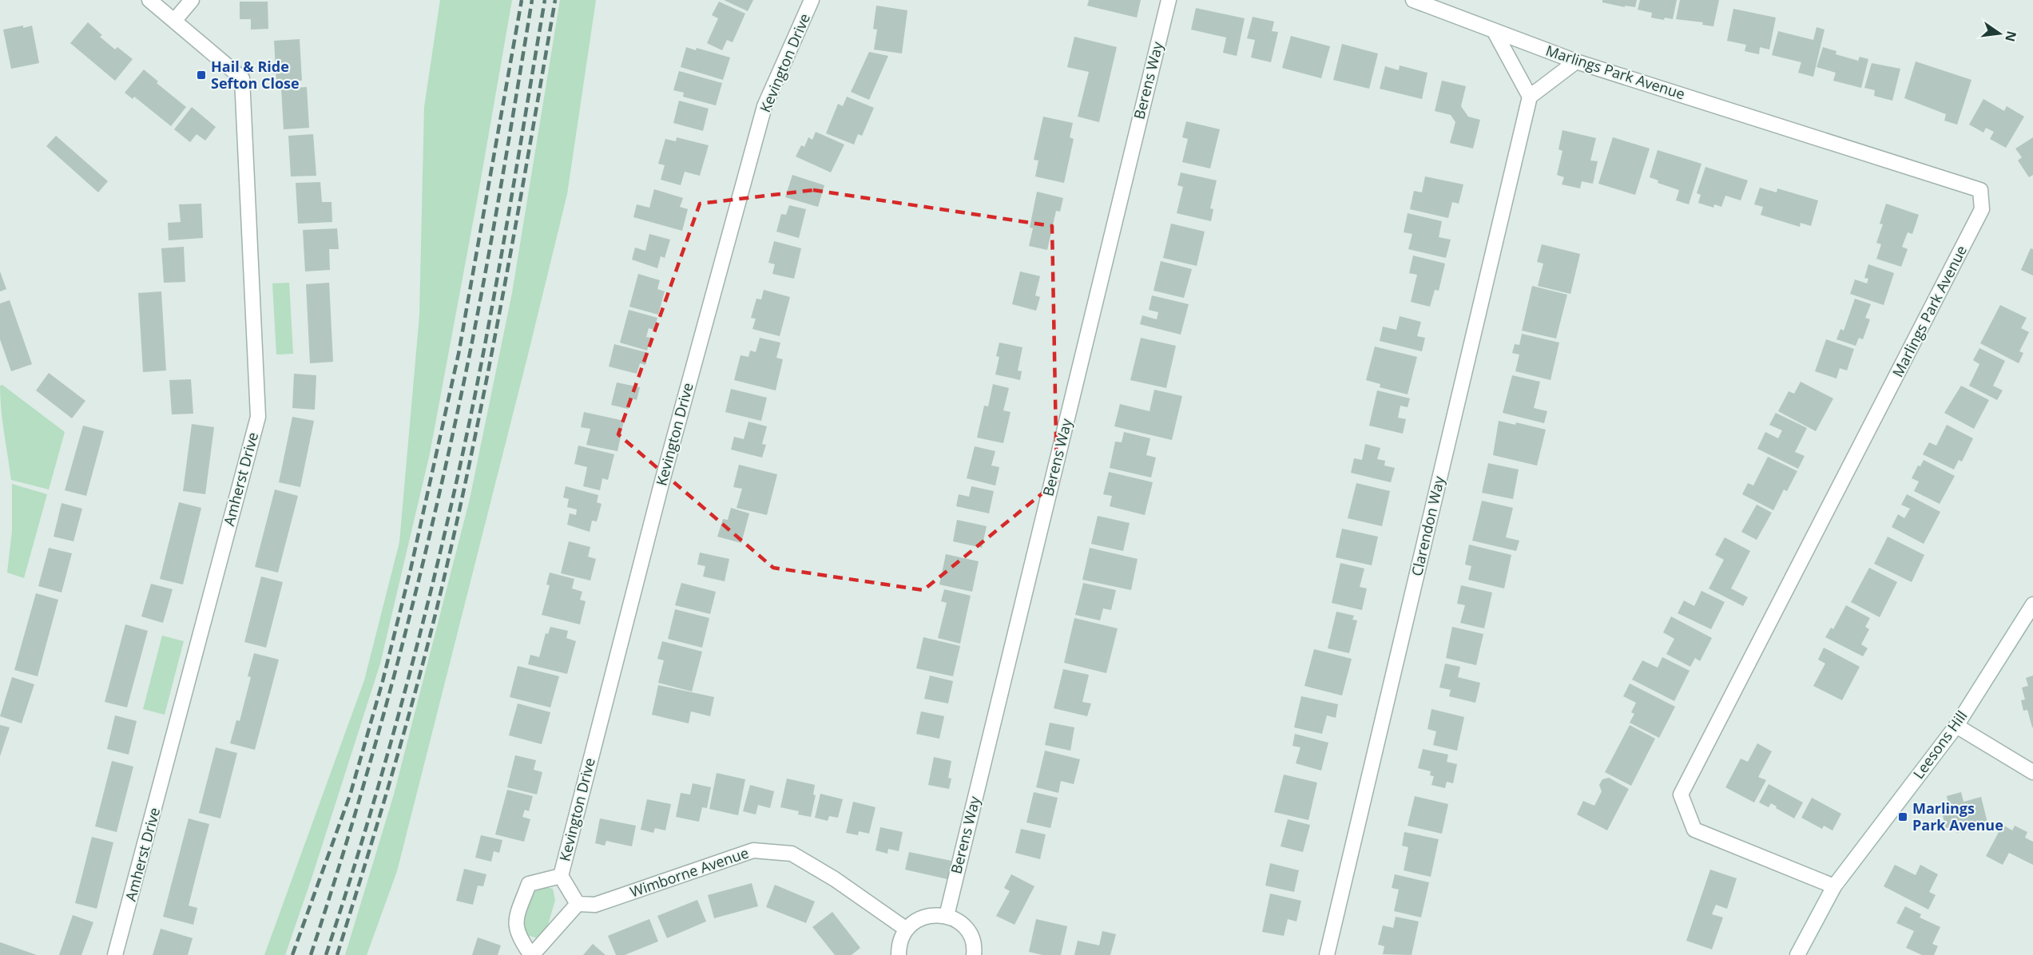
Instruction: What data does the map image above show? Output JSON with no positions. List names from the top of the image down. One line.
{"streets":{"street":["Kevington Drive","Marlings Park Avenue","Berens Way","Amherst Drive","Clarendon Way","Leesons Hill","Wimborne Avenue"]},"crossings":[["Kevington Drive","Wimborne Avenue"],["Marlings Park Avenue","Leesons Hill"]],"places":{"transit":["Hail & Ride Sefton Close","Marlings Park Avenue"]},"north":"right"}
